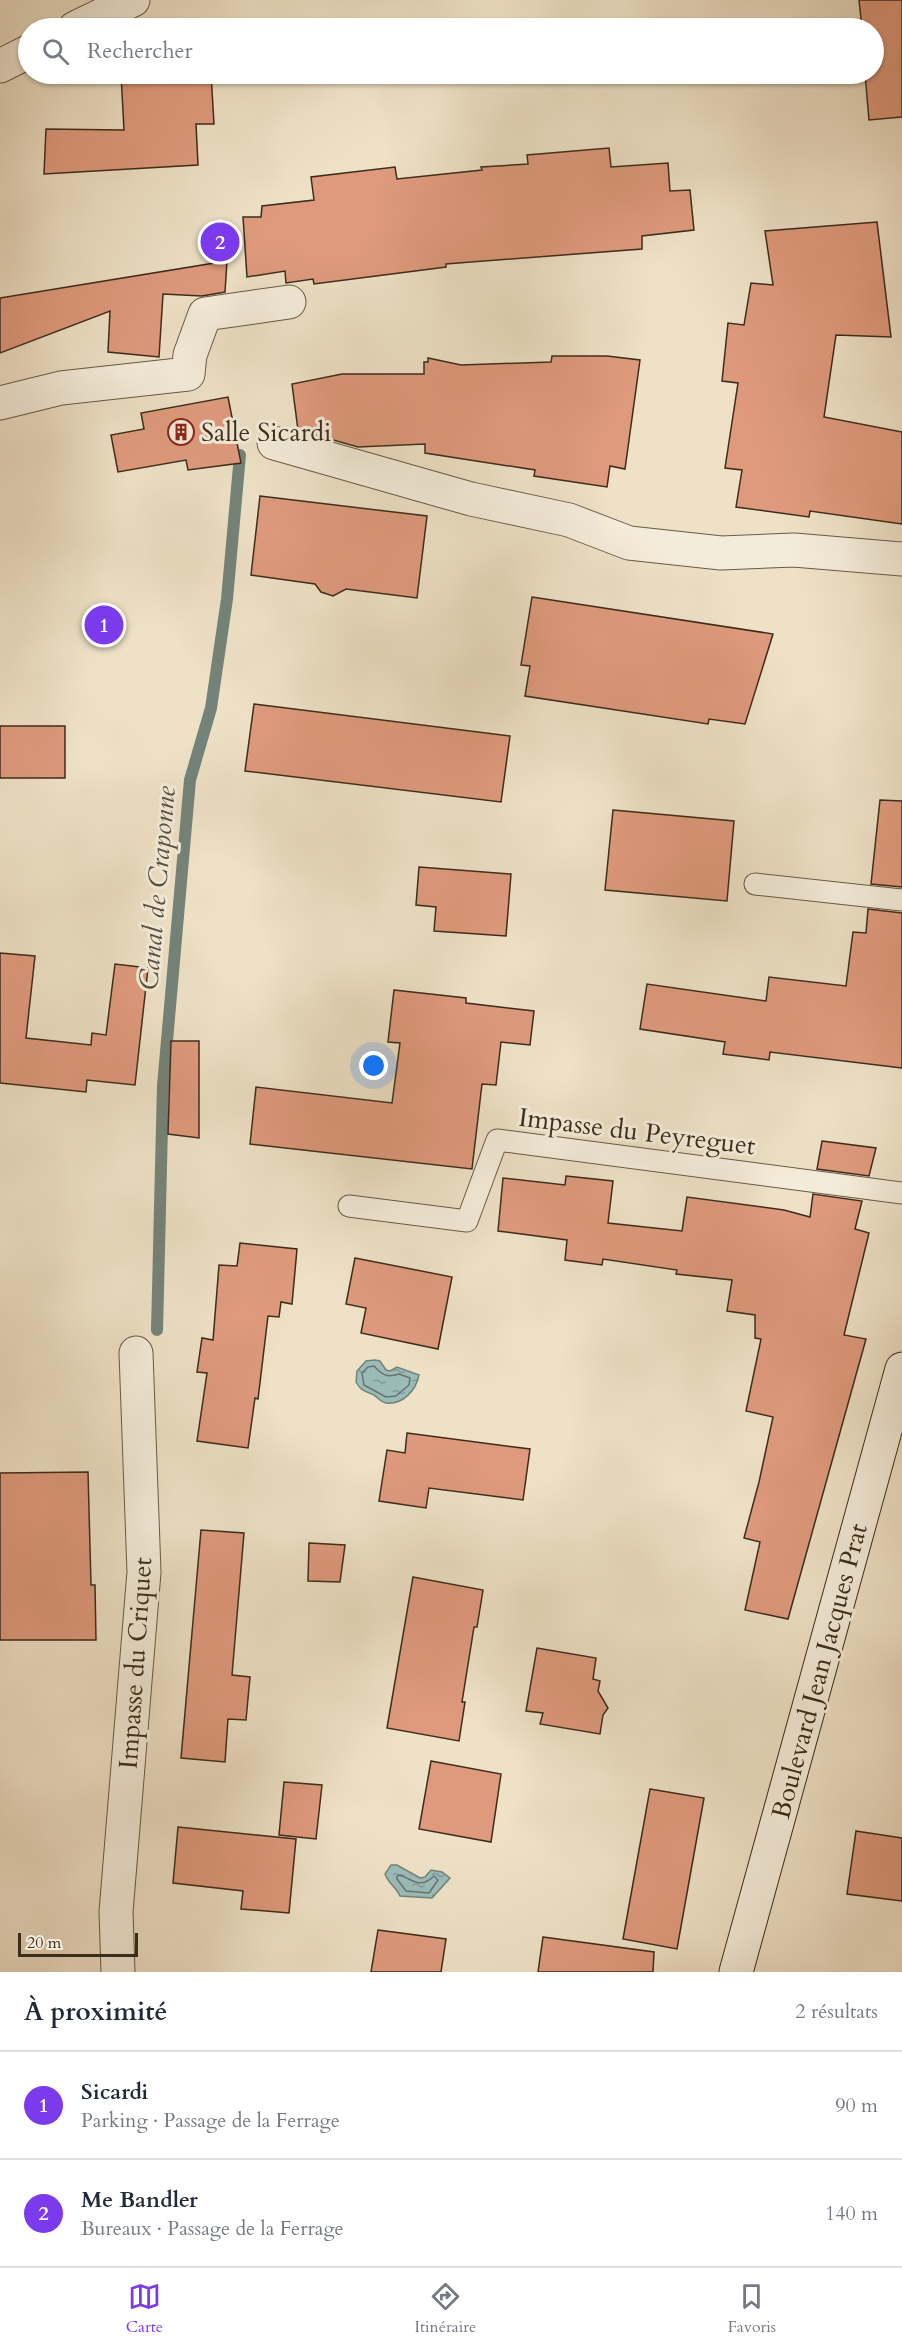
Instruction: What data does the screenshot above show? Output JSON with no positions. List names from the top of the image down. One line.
{"streets":{"street":["Impasse du Criquet","Boulevard Jean Jacques Prat"],"lane":["Impasse du Peyreguet"]},"water":["Canal de Craponne"],"places":{"building":["Salle Sicardi"]},"scale_bar":"20 m","page":{"search":"Rechercher","pins":["2","1"],"scale":"20 m","heading":["À proximité","2 résultats"],"list":[{"mark":"1","name":"Sicardi","note":"Parking · Passage de la Ferrage","value":"90 m"},{"mark":"2","name":"Me Bandler","note":"Bureaux · Passage de la Ferrage","value":"140 m"}],"nav":["Carte","Itinéraire","Favoris"]}}
